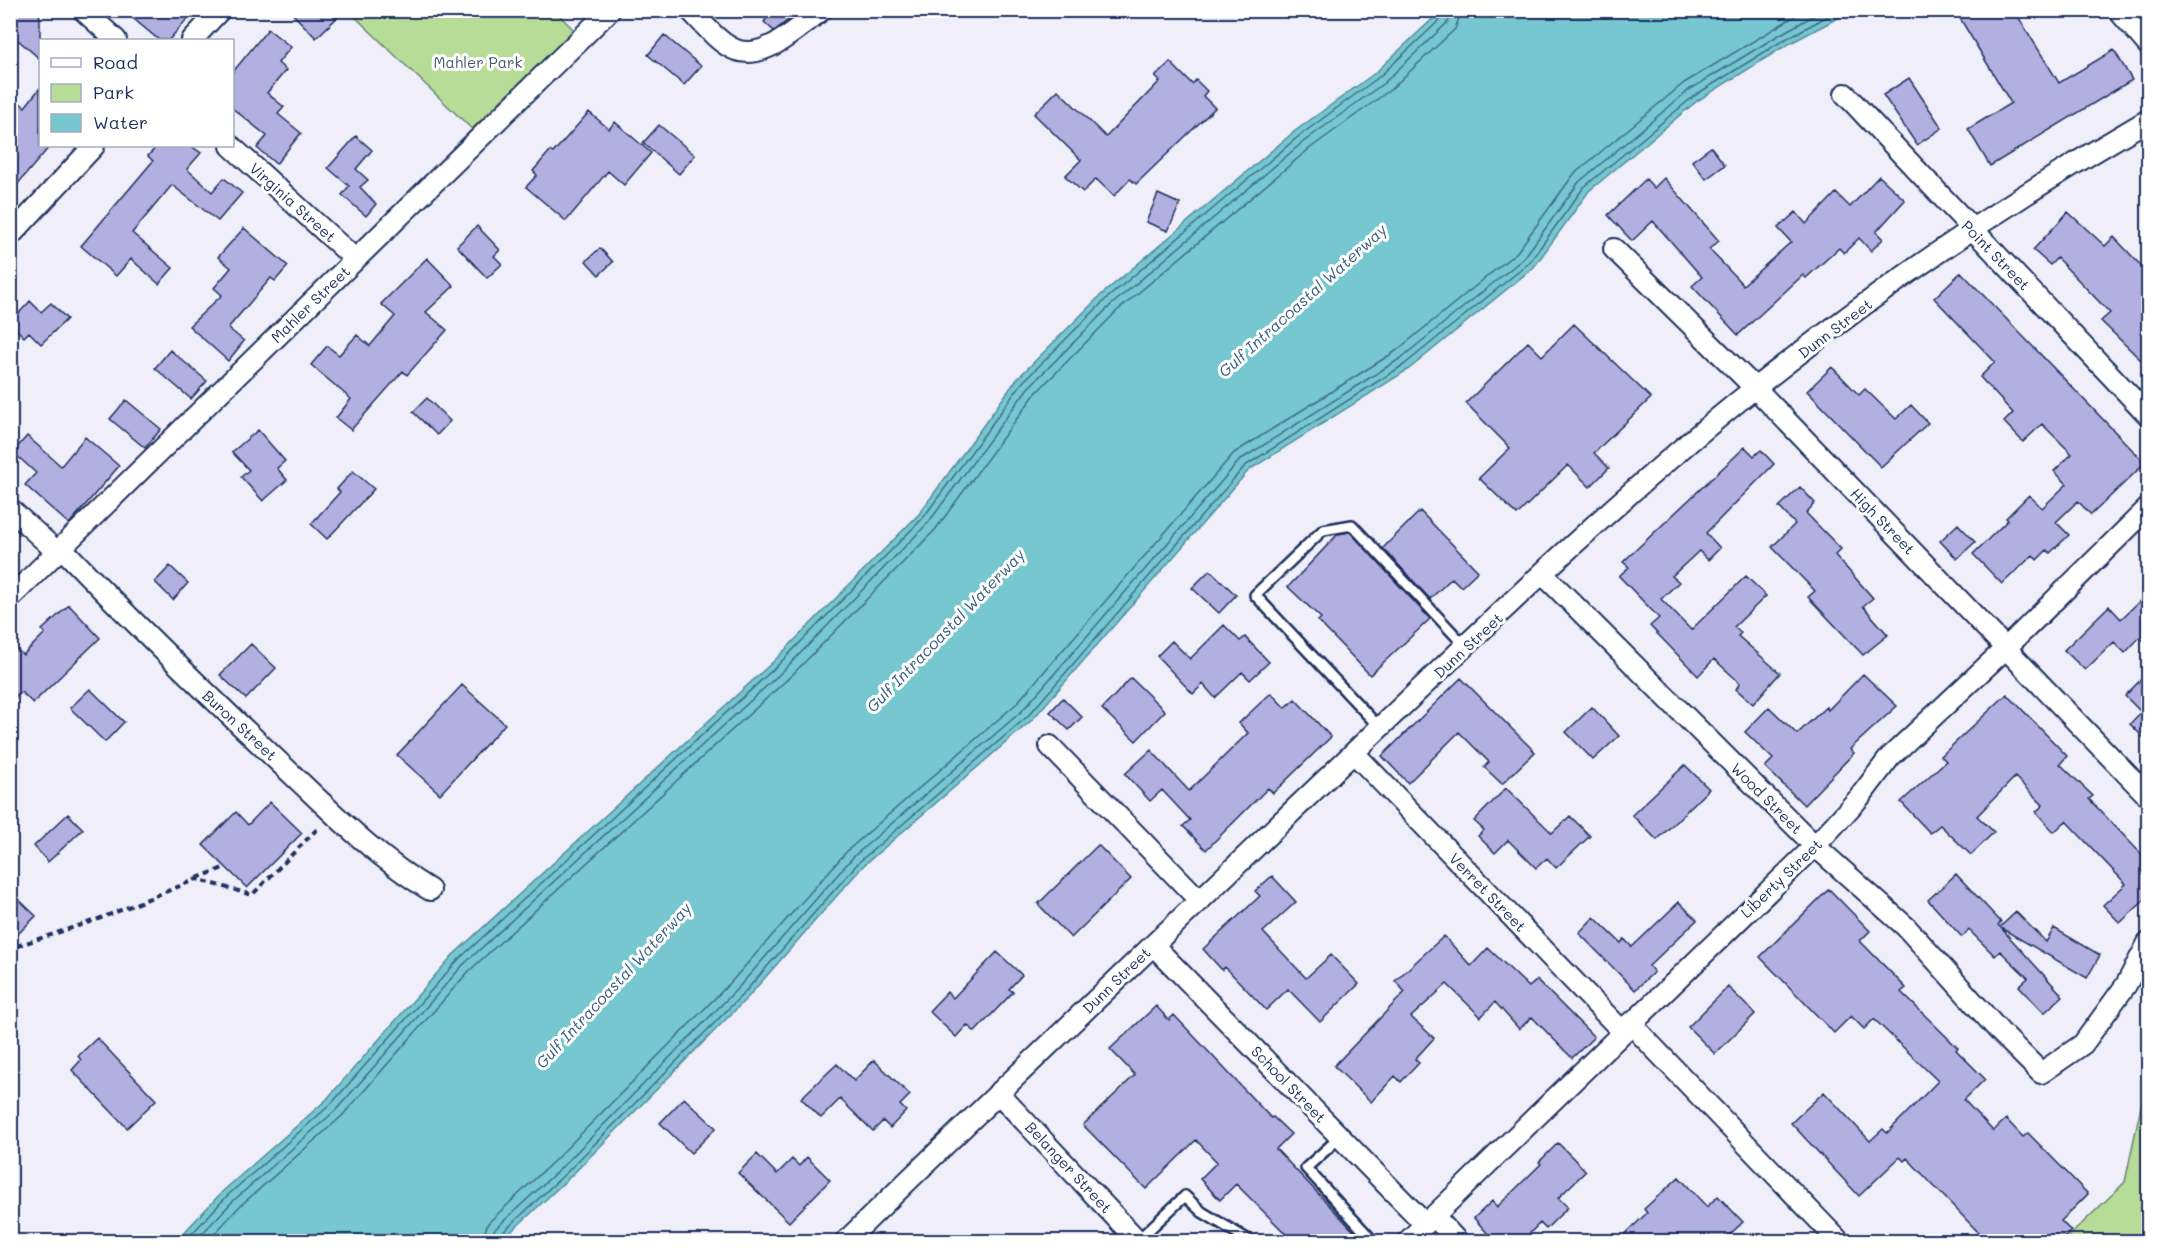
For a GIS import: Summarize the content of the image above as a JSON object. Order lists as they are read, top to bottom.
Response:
{
  "streets": {
    "street": [
      "Virginia Street",
      "Point Street",
      "Mahler Street",
      "Dunn Street",
      "High Street",
      "Buron Street",
      "Wood Street",
      "Liberty Street",
      "Verret Street",
      "School Street",
      "Belanger Street"
    ]
  },
  "crossings": [
    ["Virginia Street", "Mahler Street"],
    ["Point Street", "Dunn Street"],
    ["Mahler Street", "Buron Street"],
    ["Dunn Street", "High Street"],
    ["Dunn Street", "Wood Street"],
    ["Dunn Street", "Verret Street"],
    ["Dunn Street", "School Street"],
    ["Dunn Street", "Belanger Street"],
    ["High Street", "Liberty Street"],
    ["Wood Street", "Liberty Street"],
    ["Liberty Street", "Verret Street"],
    ["Liberty Street", "School Street"]
  ],
  "water": ["Gulf Intracoastal Waterway"],
  "parks": ["Mahler Park"],
  "legend": ["Road", "Park", "Water"]
}
